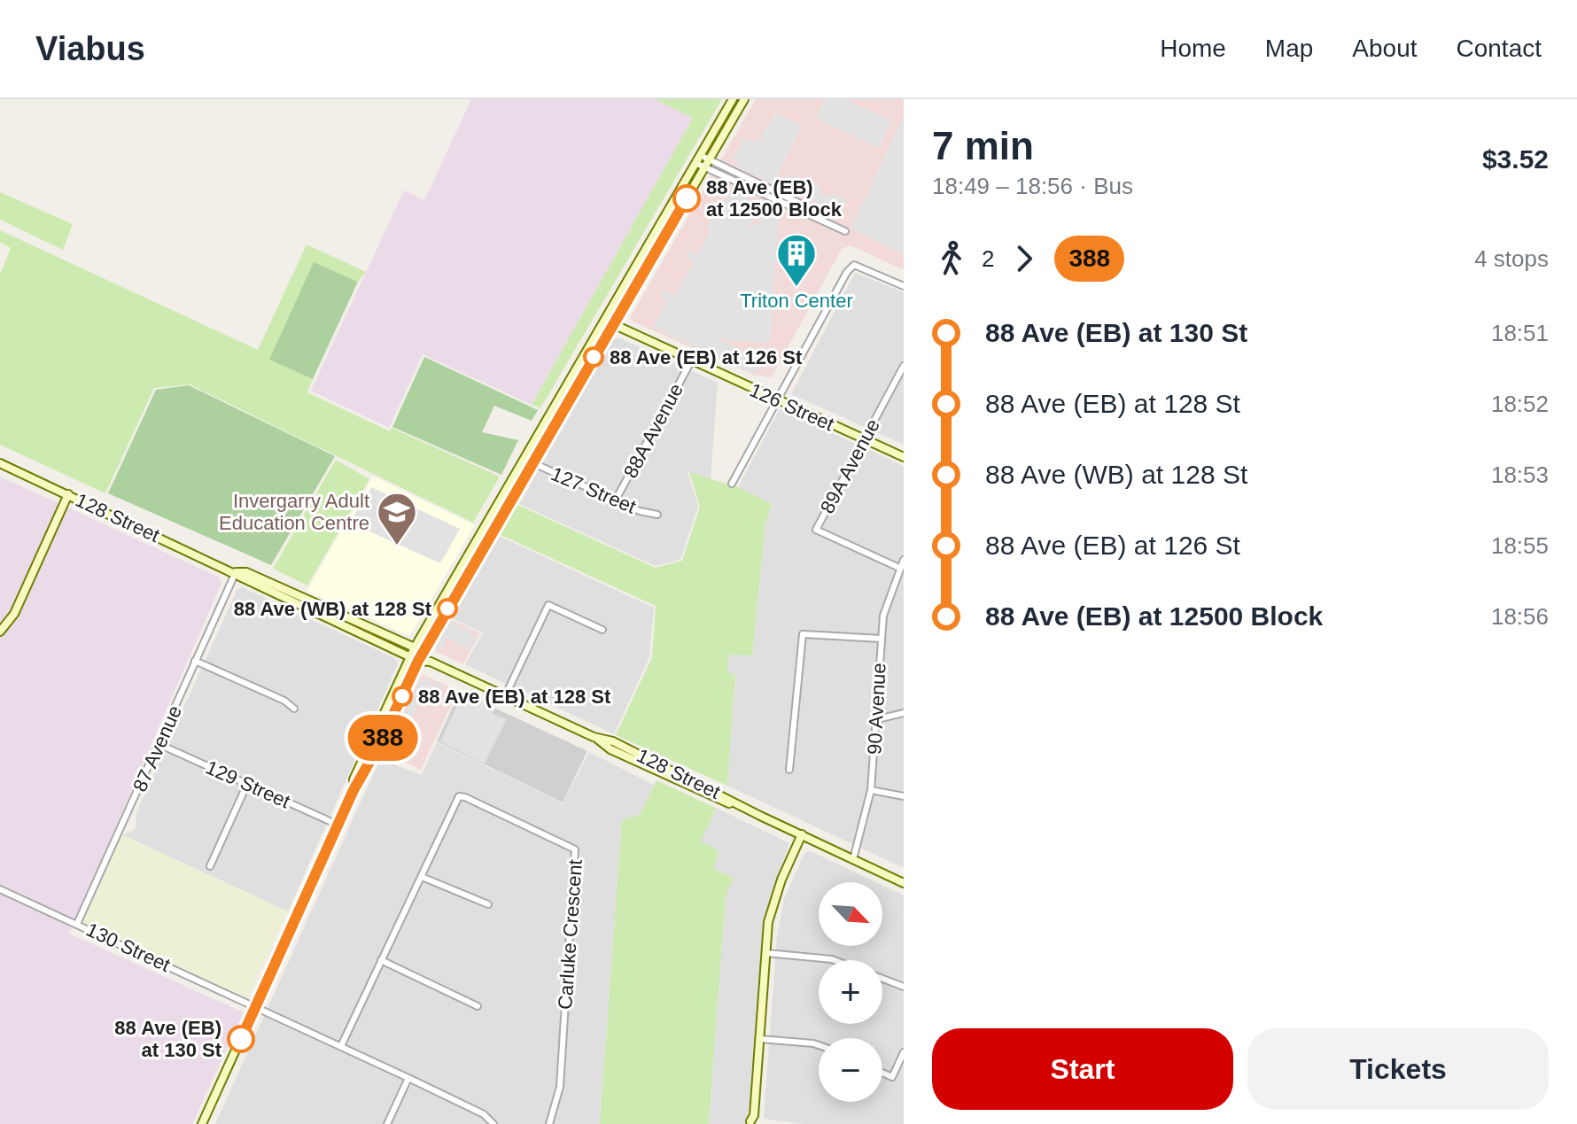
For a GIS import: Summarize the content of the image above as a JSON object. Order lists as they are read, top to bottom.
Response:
{
  "streets": {
    "main road": ["126 Street", "128 Street"],
    "street": [
      "88A Avenue",
      "89A Avenue",
      "127 Street",
      "90 Avenue",
      "87 Avenue",
      "129 Street",
      "Carluke Crescent",
      "130 Street"
    ]
  },
  "crossings": [
    ["126 Street", "88A Avenue"],
    ["126 Street", "89A Avenue"],
    ["88A Avenue", "127 Street"],
    ["89A Avenue", "90 Avenue"],
    ["128 Street", "90 Avenue"],
    ["128 Street", "87 Avenue"],
    ["87 Avenue", "129 Street"],
    ["87 Avenue", "130 Street"],
    ["Carluke Crescent", "130 Street"]
  ],
  "places": {
    "other": [
      "88 Ave (EB) at 12500 Block",
      "88 Ave (EB) at 126 St",
      "88 Ave (WB) at 128 St",
      "88 Ave (EB) at 128 St",
      "88 Ave (EB) at 130 St"
    ],
    "building": ["Triton Center"],
    "school or university": ["Invergarry Adult Education Centre"]
  },
  "lines": ["bus line 388"],
  "north": "bottom right",
  "page": {
    "header": "Viabus",
    "nav": [
      "Home",
      "Map",
      "About",
      "Contact"
    ],
    "on_map": "388",
    "heading": ["7 min", "18:49 – 18:56 · Bus", "$3.52"],
    "legs": ["2", "388", "4 stops"],
    "list": [
      {
        "name": "88 Ave (EB) at 130 St",
        "value": "18:51"
      },
      {
        "name": "88 Ave (EB) at 128 St",
        "value": "18:52"
      },
      {
        "name": "88 Ave (WB) at 128 St",
        "value": "18:53"
      },
      {
        "name": "88 Ave (EB) at 126 St",
        "value": "18:55"
      },
      {
        "name": "88 Ave (EB) at 12500 Block",
        "value": "18:56"
      }
    ],
    "map_buttons": ["+", "−"],
    "buttons": ["Start", "Tickets"]
  }
}
